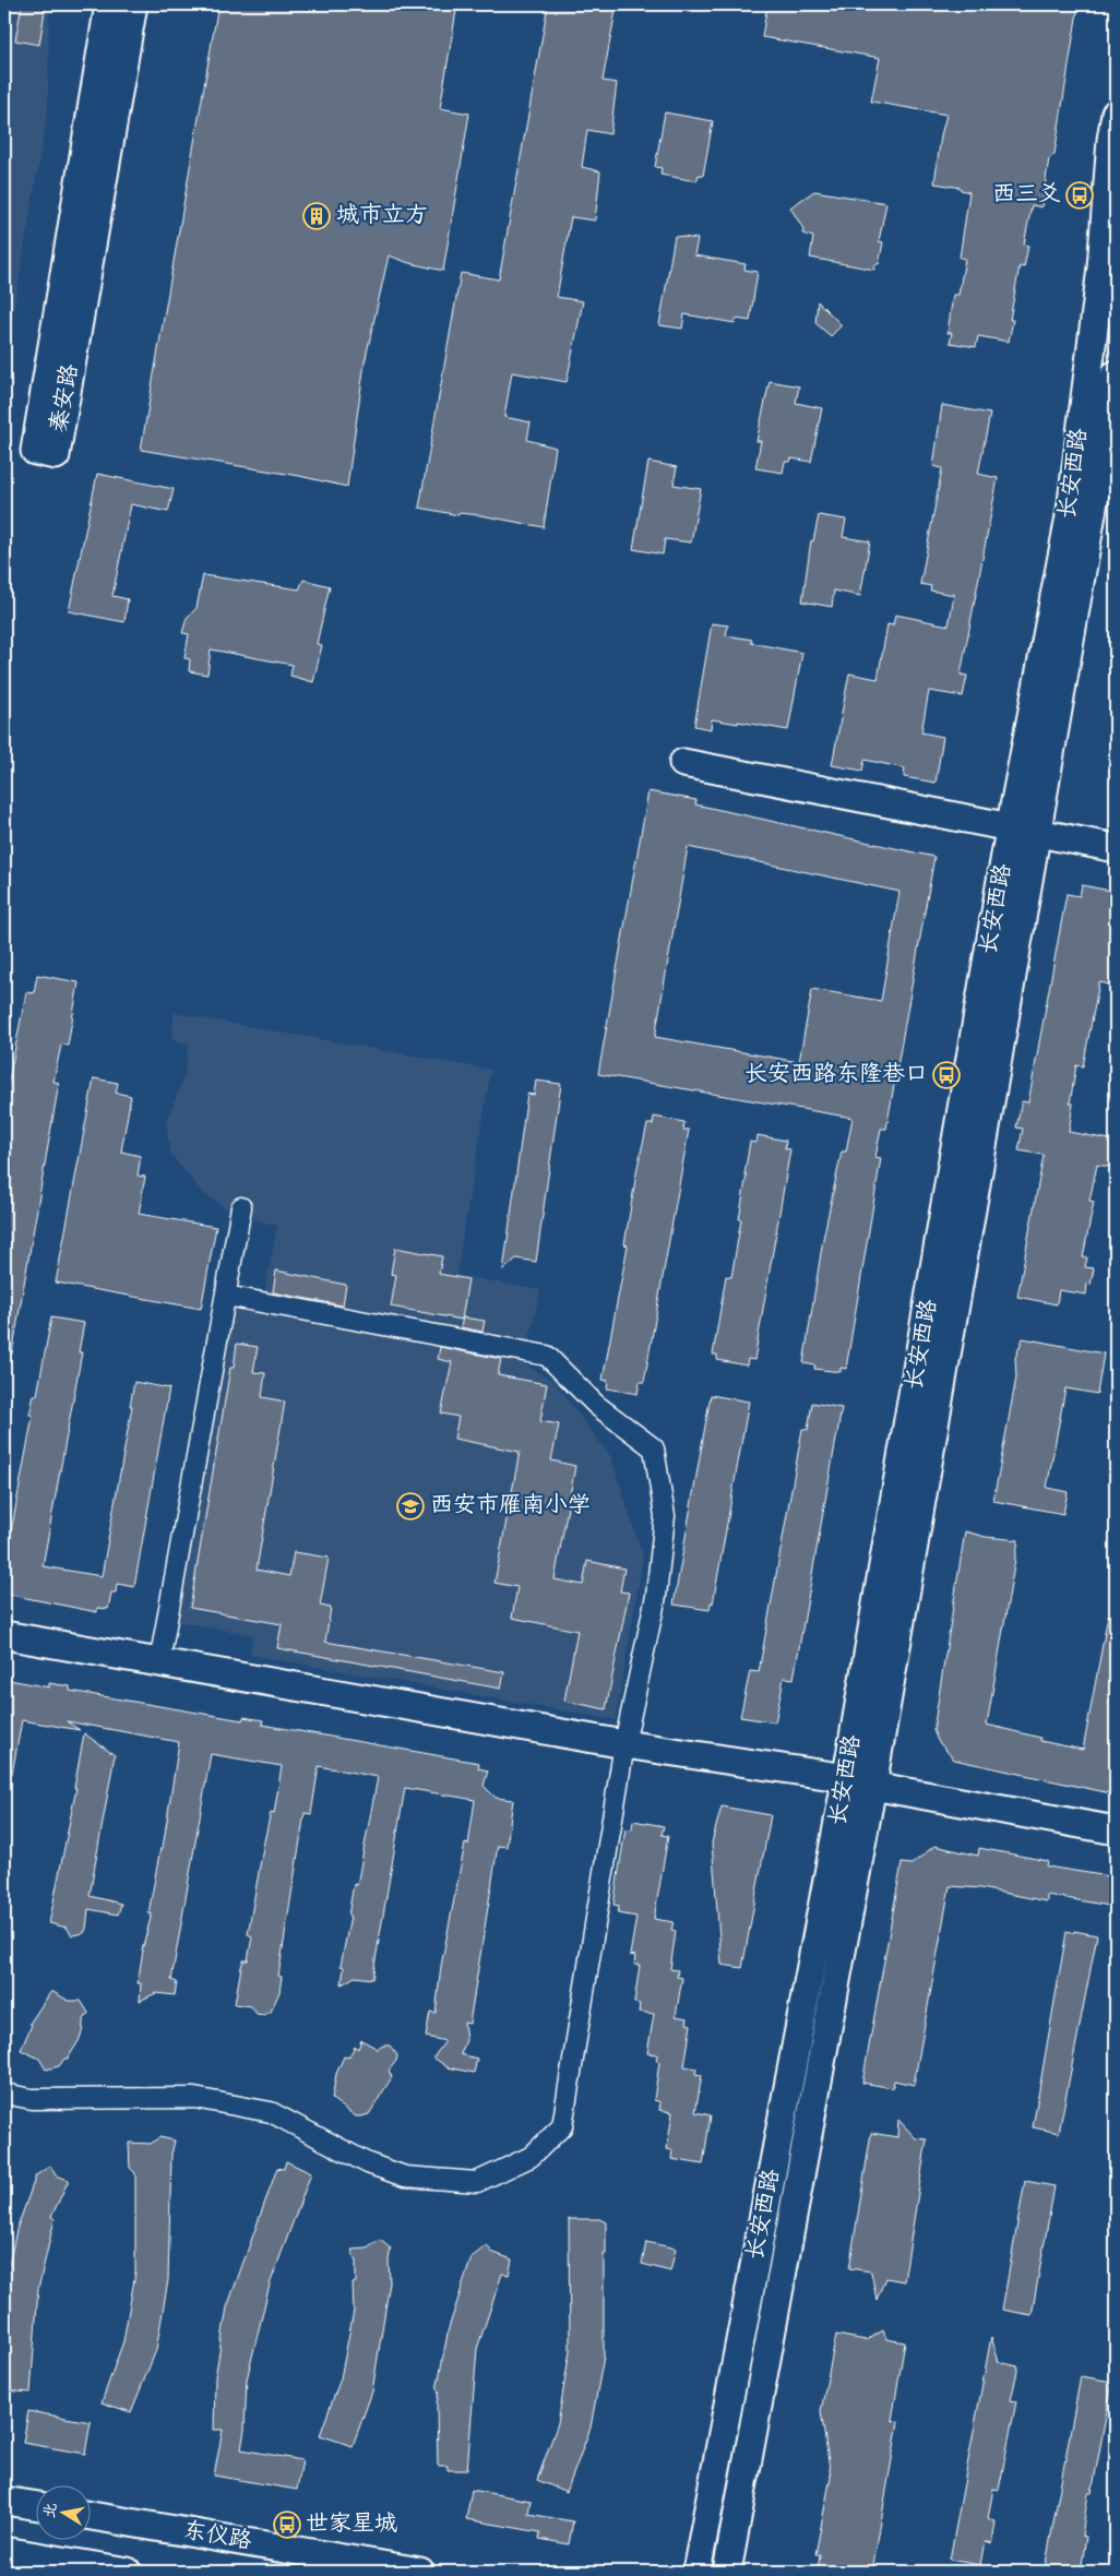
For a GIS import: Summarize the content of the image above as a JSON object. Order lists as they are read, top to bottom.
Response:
{
  "streets": {
    "main road": ["秦安路", "长安西路", "东仪路"]
  },
  "places": {
    "bus stop": ["西三爻", "长安西路东隆巷口", "世家星城"],
    "building": ["城市立方"],
    "school or university": ["西安市雁南小学"]
  },
  "north": "left"
}
